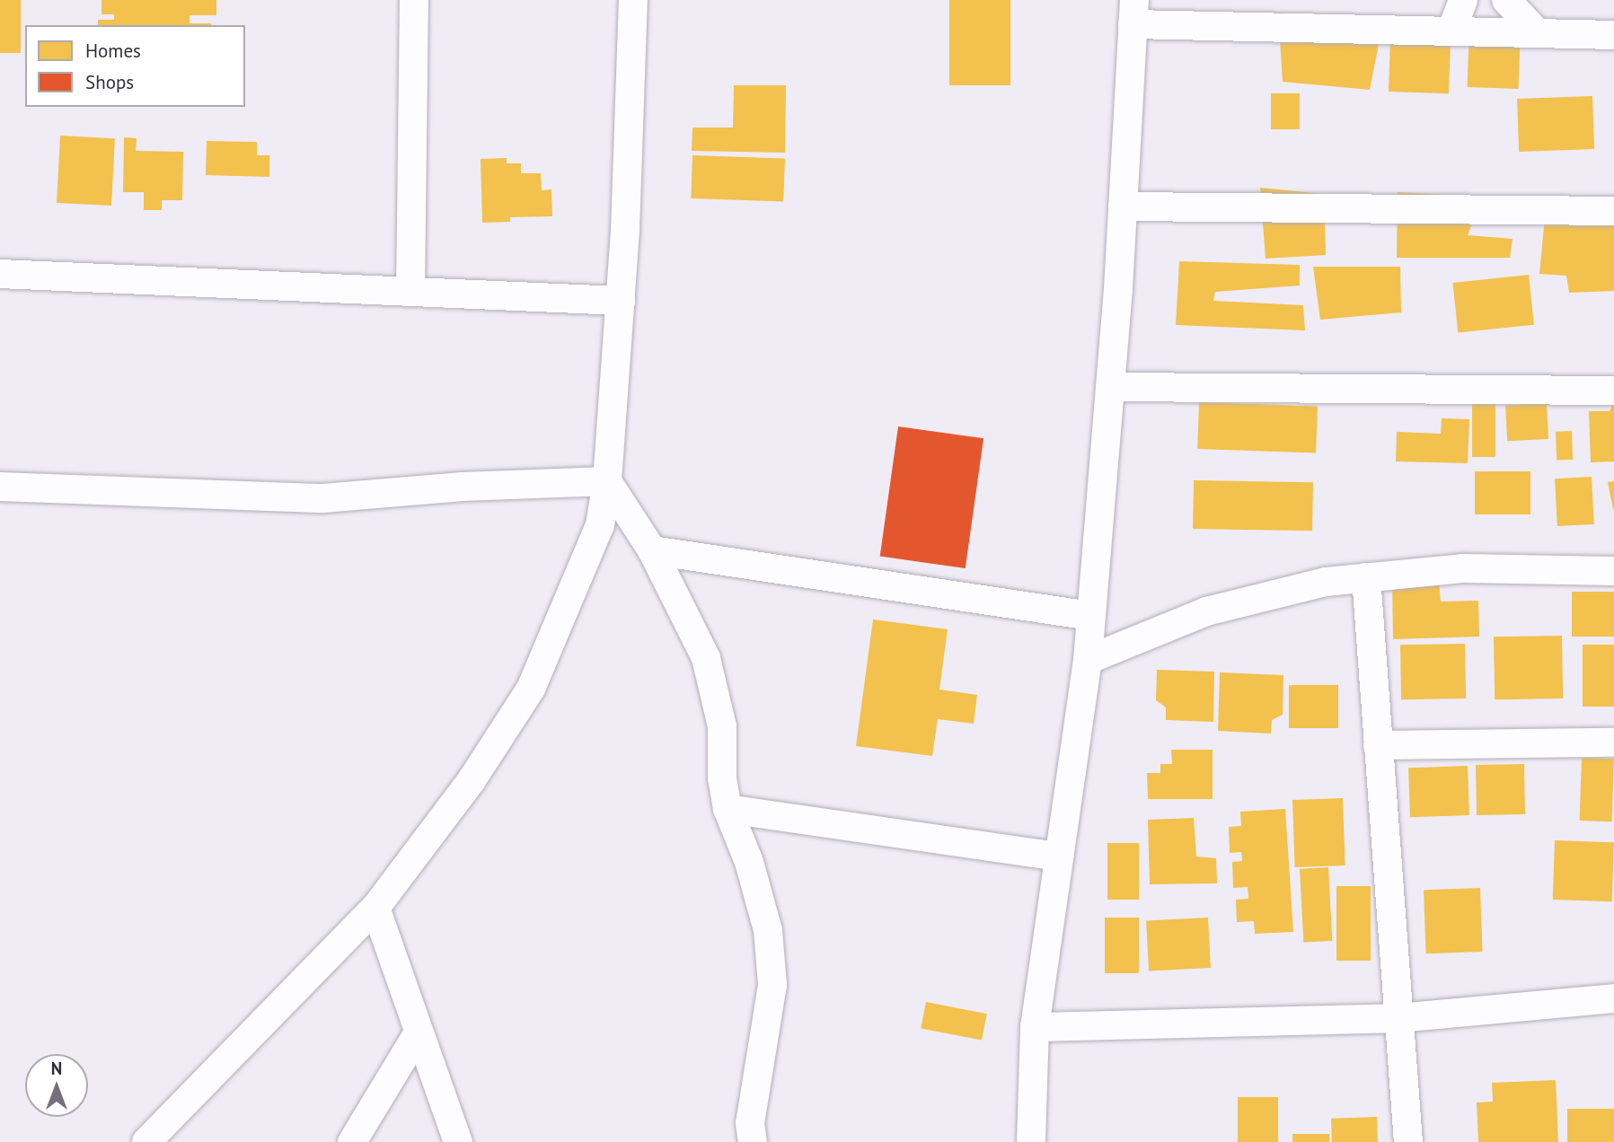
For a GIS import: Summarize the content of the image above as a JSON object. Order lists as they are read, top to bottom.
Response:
{
  "legend": ["Homes", "Shops"],
  "north": "top"
}
